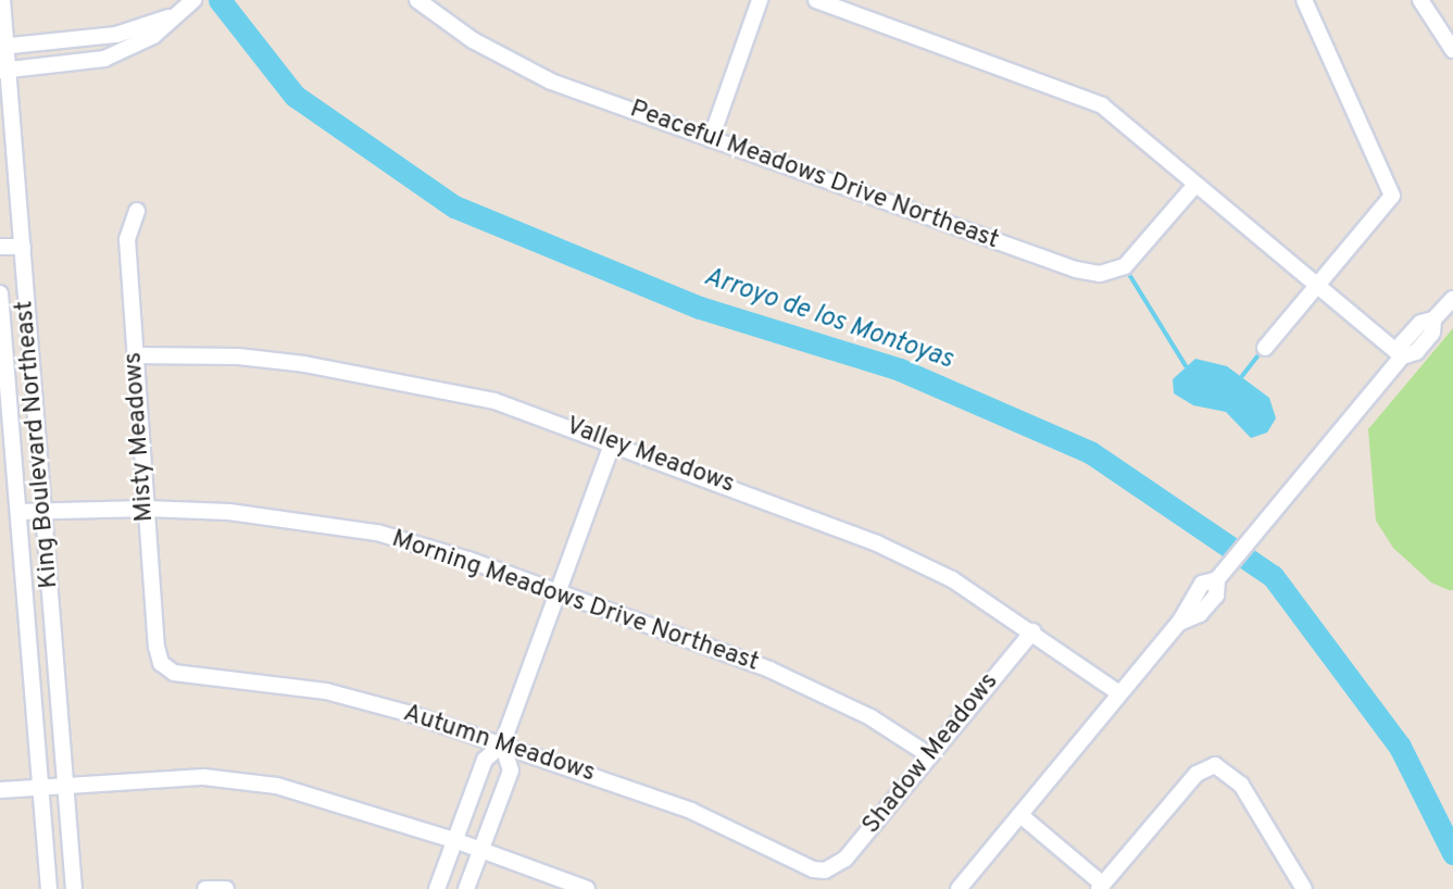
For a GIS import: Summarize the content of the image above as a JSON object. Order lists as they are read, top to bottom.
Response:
{
  "streets": {
    "street": [
      "Peaceful Meadows Drive Northeast",
      "Misty Meadows",
      "King Boulevard Northeast",
      "Valley Meadows",
      "Morning Meadows Drive Northeast",
      "Autumn Meadows",
      "Shadow Meadows"
    ]
  },
  "crossings": [
    ["Misty Meadows", "Valley Meadows"],
    ["Misty Meadows", "Morning Meadows Drive Northeast"],
    ["Misty Meadows", "Autumn Meadows"],
    ["King Boulevard Northeast", "Morning Meadows Drive Northeast"],
    ["Valley Meadows", "Shadow Meadows"],
    ["Morning Meadows Drive Northeast", "Shadow Meadows"],
    ["Autumn Meadows", "Shadow Meadows"]
  ],
  "water": ["Arroyo de los Montoyas"]
}
